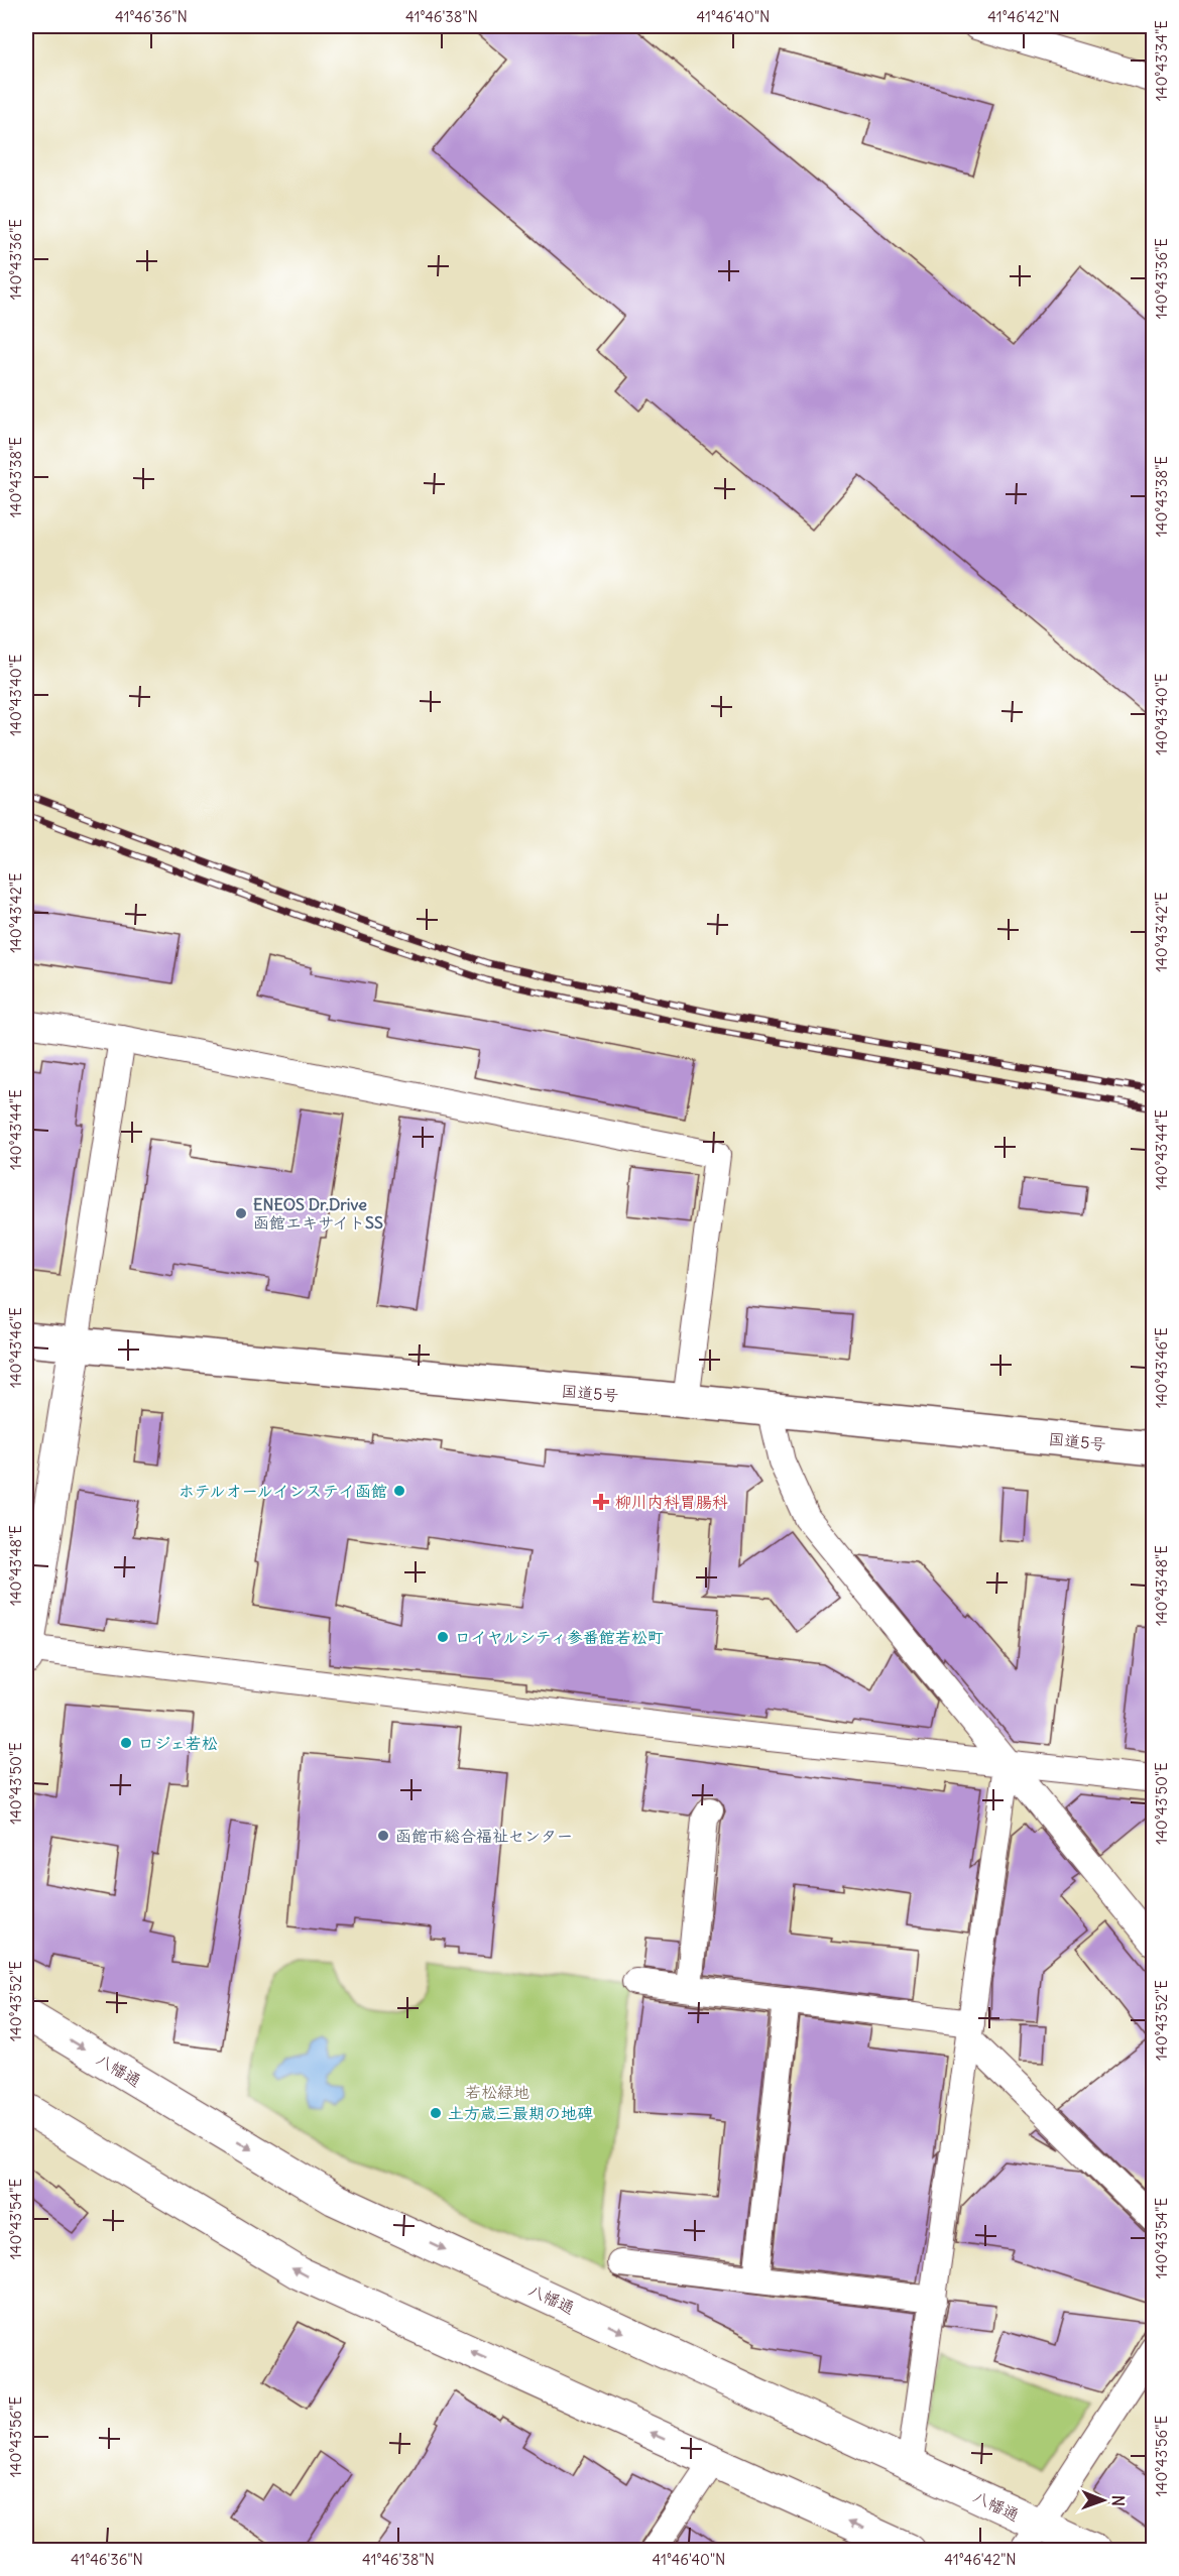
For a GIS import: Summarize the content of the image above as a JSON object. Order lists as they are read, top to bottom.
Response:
{
  "streets": {
    "highway": ["国道5号"],
    "street": ["八幡通"]
  },
  "parks": ["若松緑地"],
  "places": {
    "other": [
      "ENEOS Dr.Drive 函館エキサイトSS",
      "ホテルオールインステイ函館",
      "ロイヤルシティ参番館若松町",
      "ロジェ若松",
      "函館市総合福祉センター",
      "土方歳三最期の地碑"
    ],
    "health": ["柳川内科胃腸科"]
  },
  "north": "right",
  "coordinates": [
    "41°46'36\"N",
    "41°46'38\"N",
    "41°46'40\"N",
    "41°46'42\"N",
    "140°43'34\"E",
    "140°43'36\"E",
    "140°43'38\"E",
    "140°43'40\"E",
    "140°43'42\"E",
    "140°43'44\"E",
    "140°43'46\"E",
    "140°43'48\"E",
    "140°43'50\"E",
    "140°43'52\"E",
    "140°43'54\"E",
    "140°43'56\"E"
  ]
}
